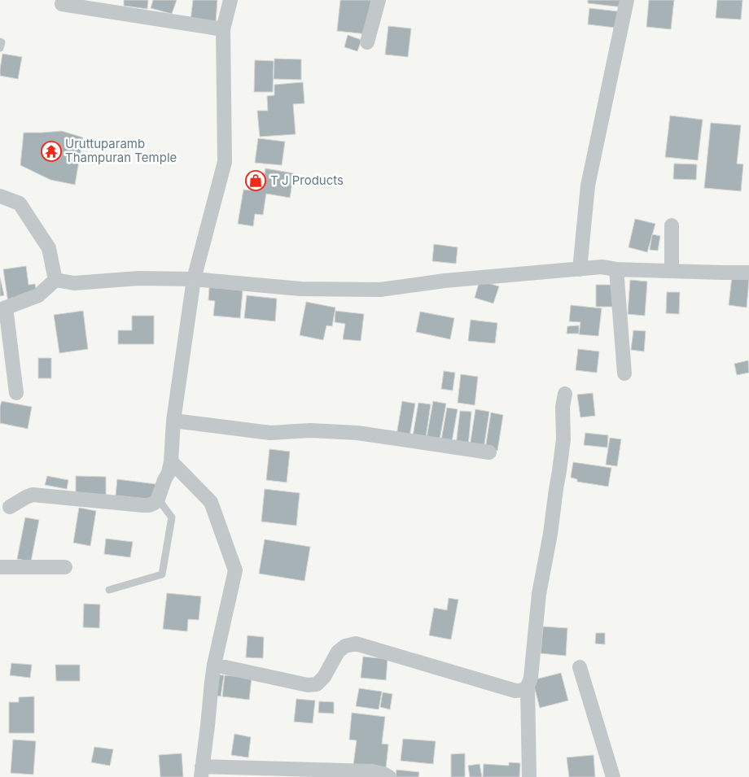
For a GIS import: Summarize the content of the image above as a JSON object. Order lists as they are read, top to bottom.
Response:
{
  "places": {
    "temple": ["Uruttuparamb Thampuran Temple"],
    "shop": ["T J Products"]
  }
}
